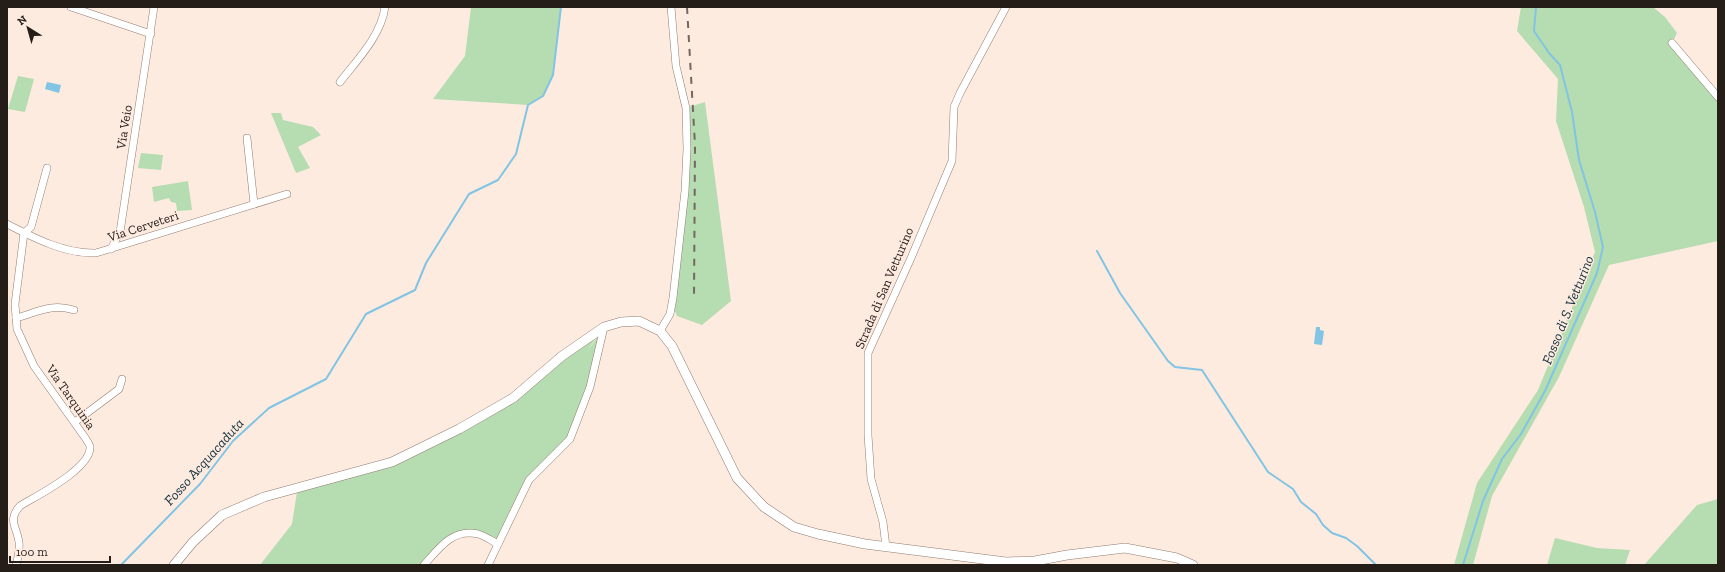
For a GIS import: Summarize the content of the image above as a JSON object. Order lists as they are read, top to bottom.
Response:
{
  "streets": {
    "street": [
      "Via Veio",
      "Via Cerveteri",
      "Strada di San Vetturino",
      "Via Tarquinia"
    ]
  },
  "crossings": [
    ["Via Veio", "Via Cerveteri"],
    ["Via Cerveteri", "Via Tarquinia"]
  ],
  "water": ["Fosso di S. Vetturino", "Fosso Acquacaduta"],
  "scale_bar": "100 m",
  "north": "top left"
}
